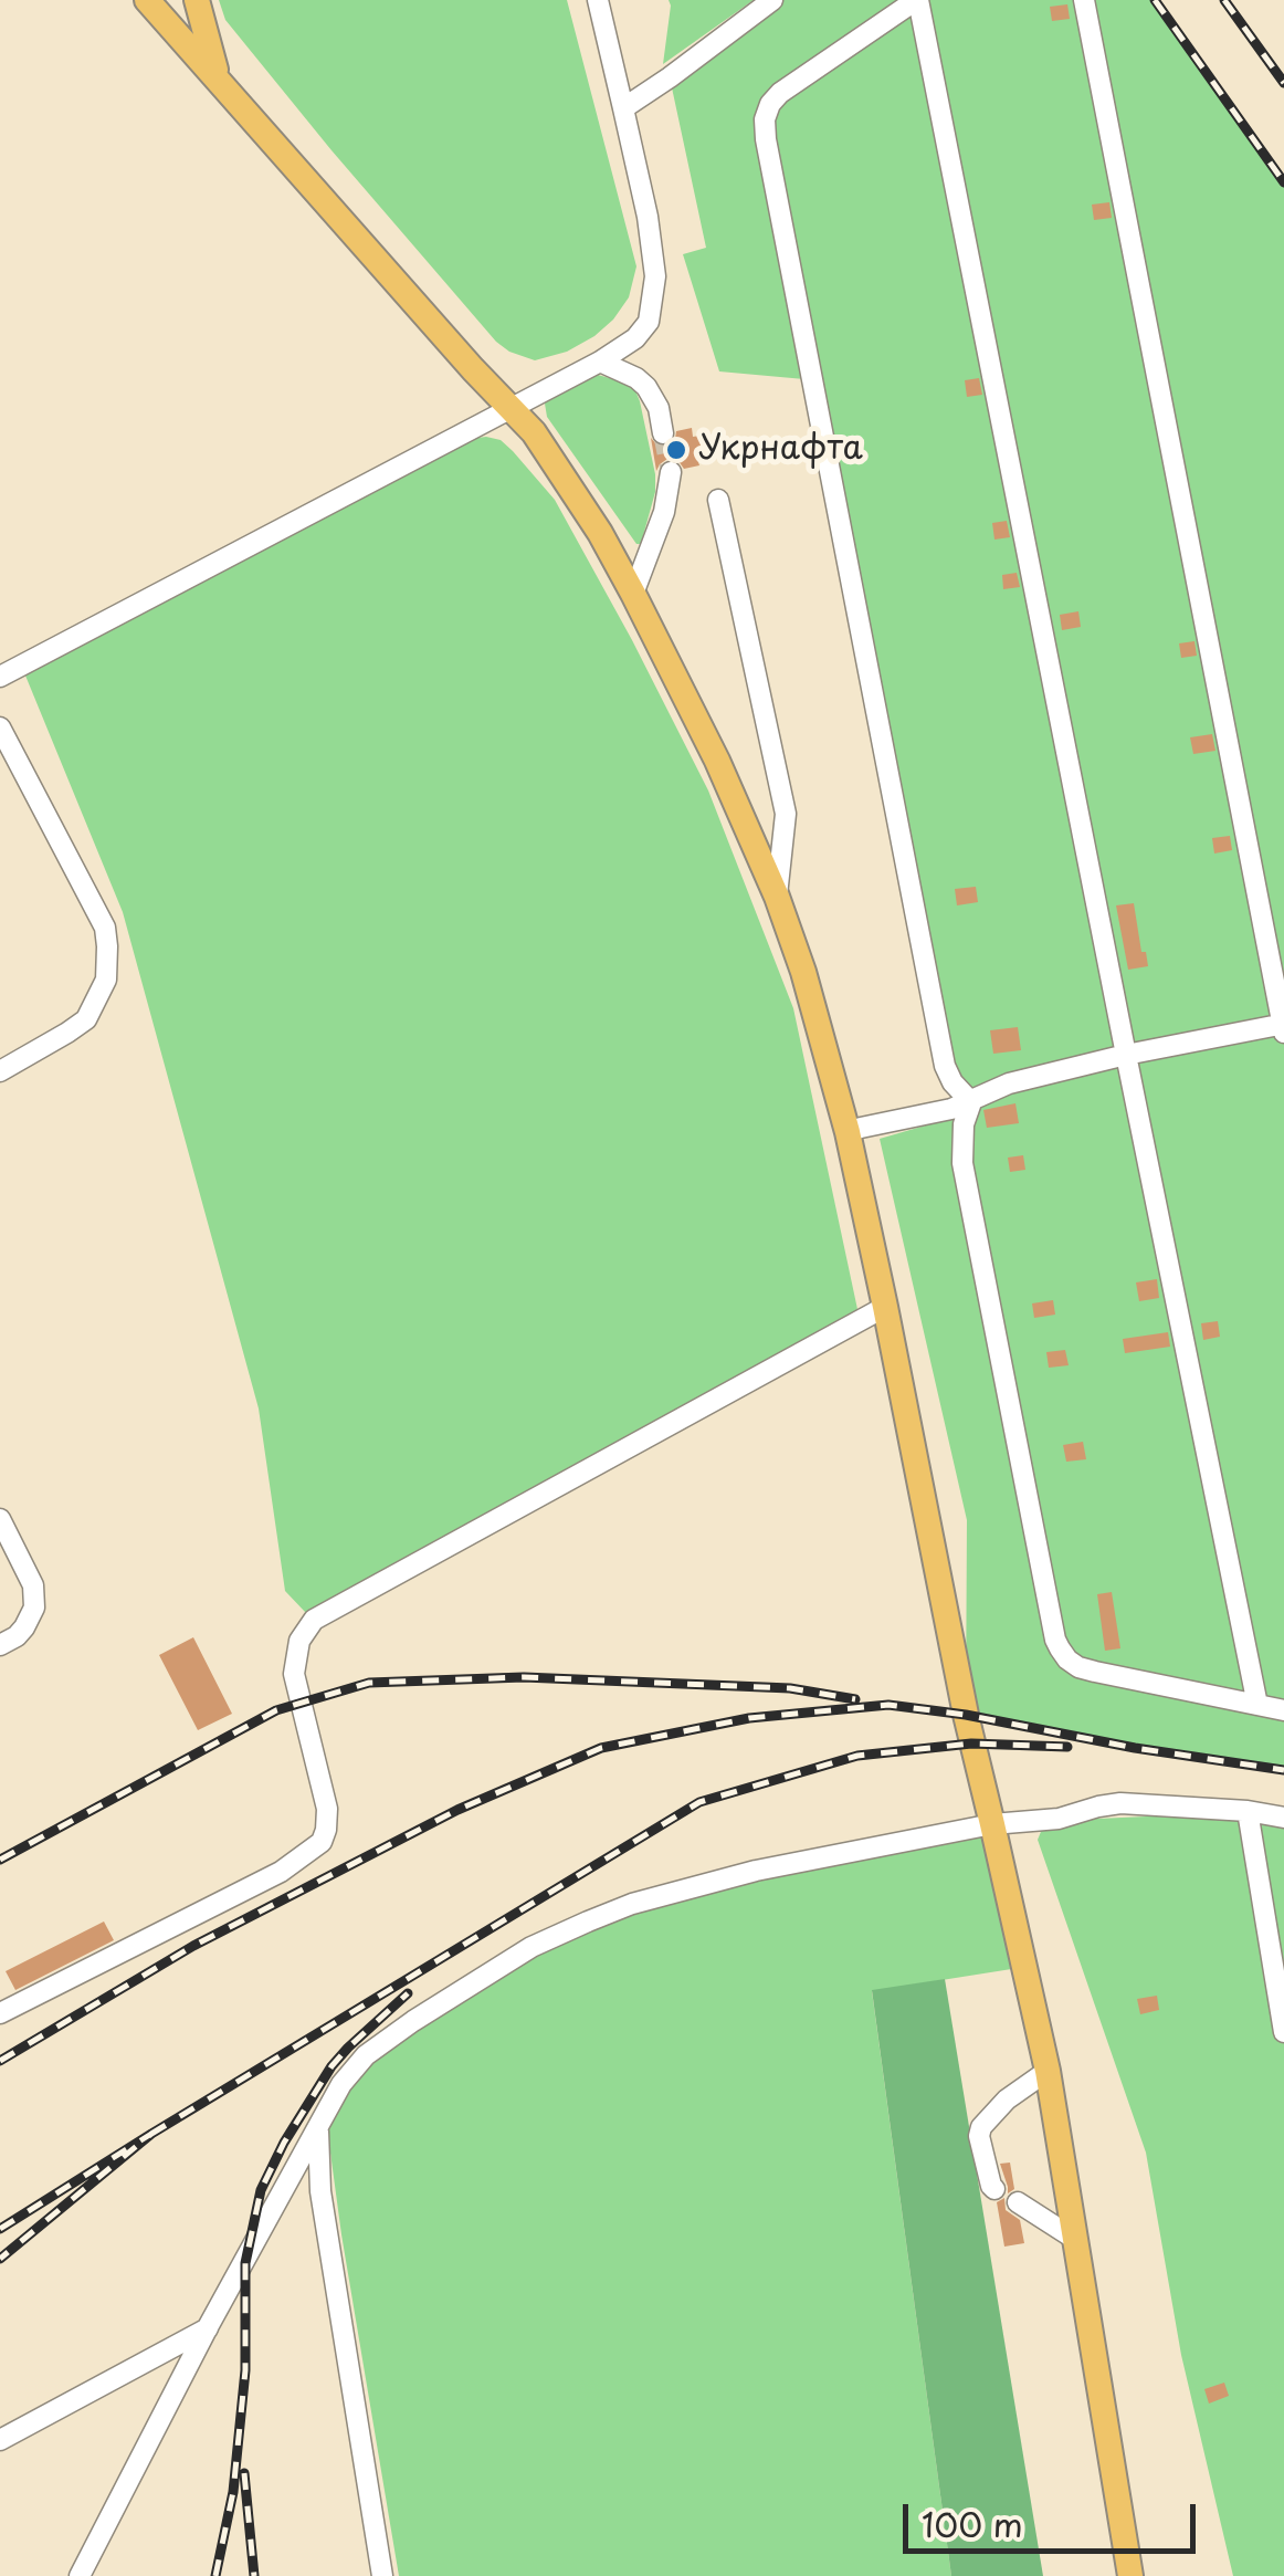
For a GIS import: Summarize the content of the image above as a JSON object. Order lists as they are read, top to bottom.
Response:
{
  "places": ["Укрнафта"],
  "scale_bar": "100 m"
}
